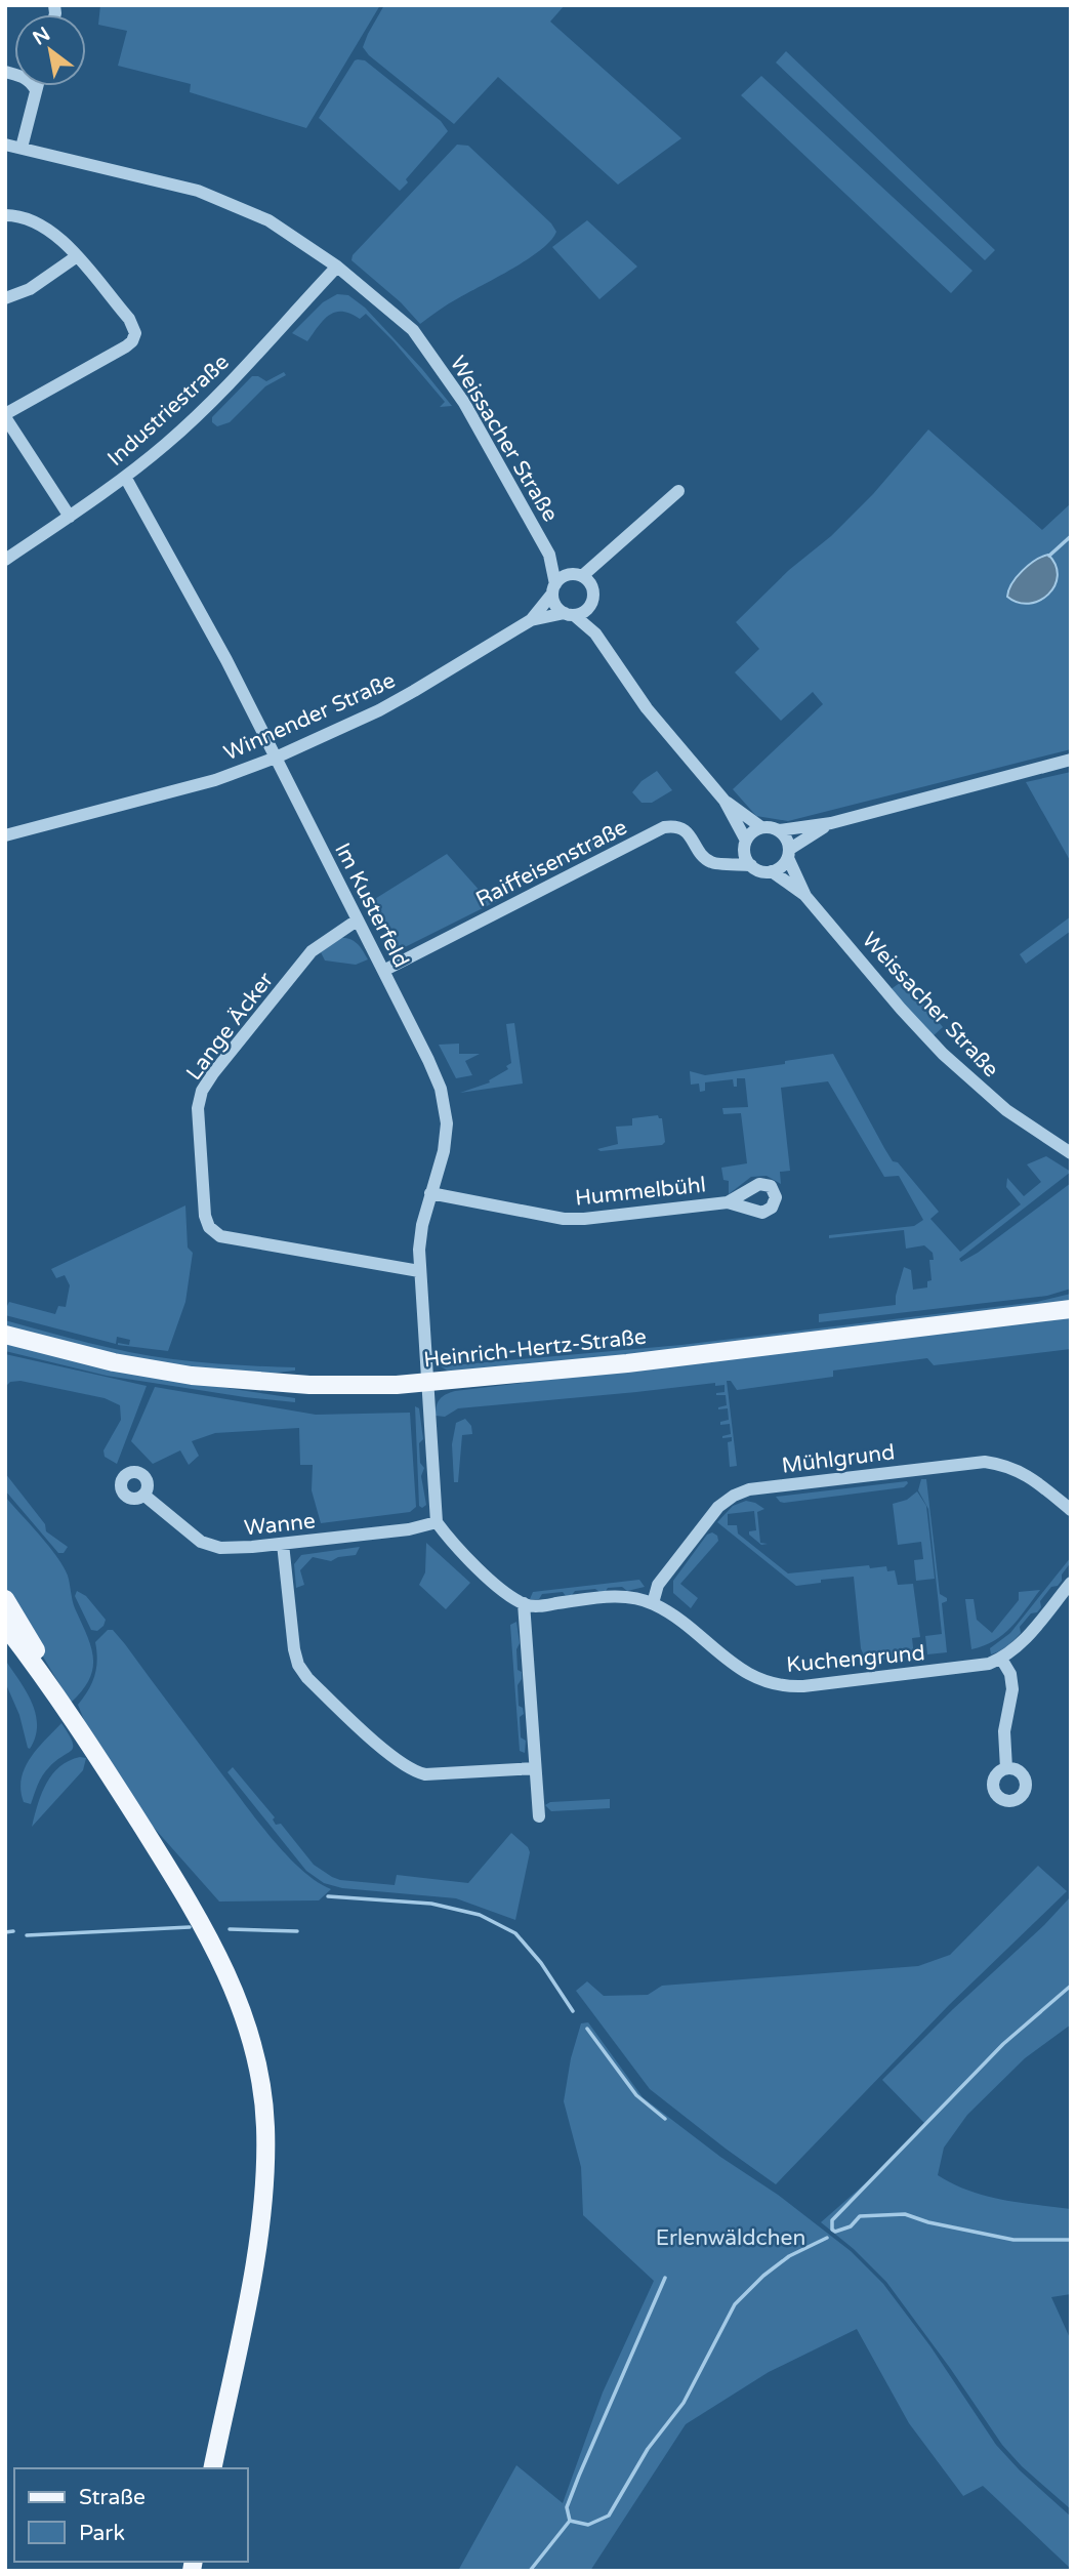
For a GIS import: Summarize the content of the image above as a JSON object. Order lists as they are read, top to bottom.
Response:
{
  "streets": {
    "main road": ["Heinrich-Hertz-Straße"],
    "street": [
      "Industriestraße",
      "Weissacher Straße",
      "Winnender Straße",
      "Raiffeisenstraße",
      "Im Kusterfeld",
      "Lange Äcker",
      "Hummelbühl",
      "Mühlgrund",
      "Wanne",
      "Kuchengrund"
    ]
  },
  "crossings": [
    ["Industriestraße", "Weissacher Straße"],
    ["Industriestraße", "Im Kusterfeld"],
    ["Weissacher Straße", "Winnender Straße"],
    ["Weissacher Straße", "Raiffeisenstraße"],
    ["Winnender Straße", "Im Kusterfeld"],
    ["Raiffeisenstraße", "Im Kusterfeld"],
    ["Im Kusterfeld", "Lange Äcker"],
    ["Im Kusterfeld", "Hummelbühl"],
    ["Im Kusterfeld", "Heinrich-Hertz-Straße"],
    ["Mühlgrund", "Kuchengrund"]
  ],
  "parks": ["Erlenwäldchen"],
  "legend": ["Straße", "Park"],
  "north": "top left"
}
